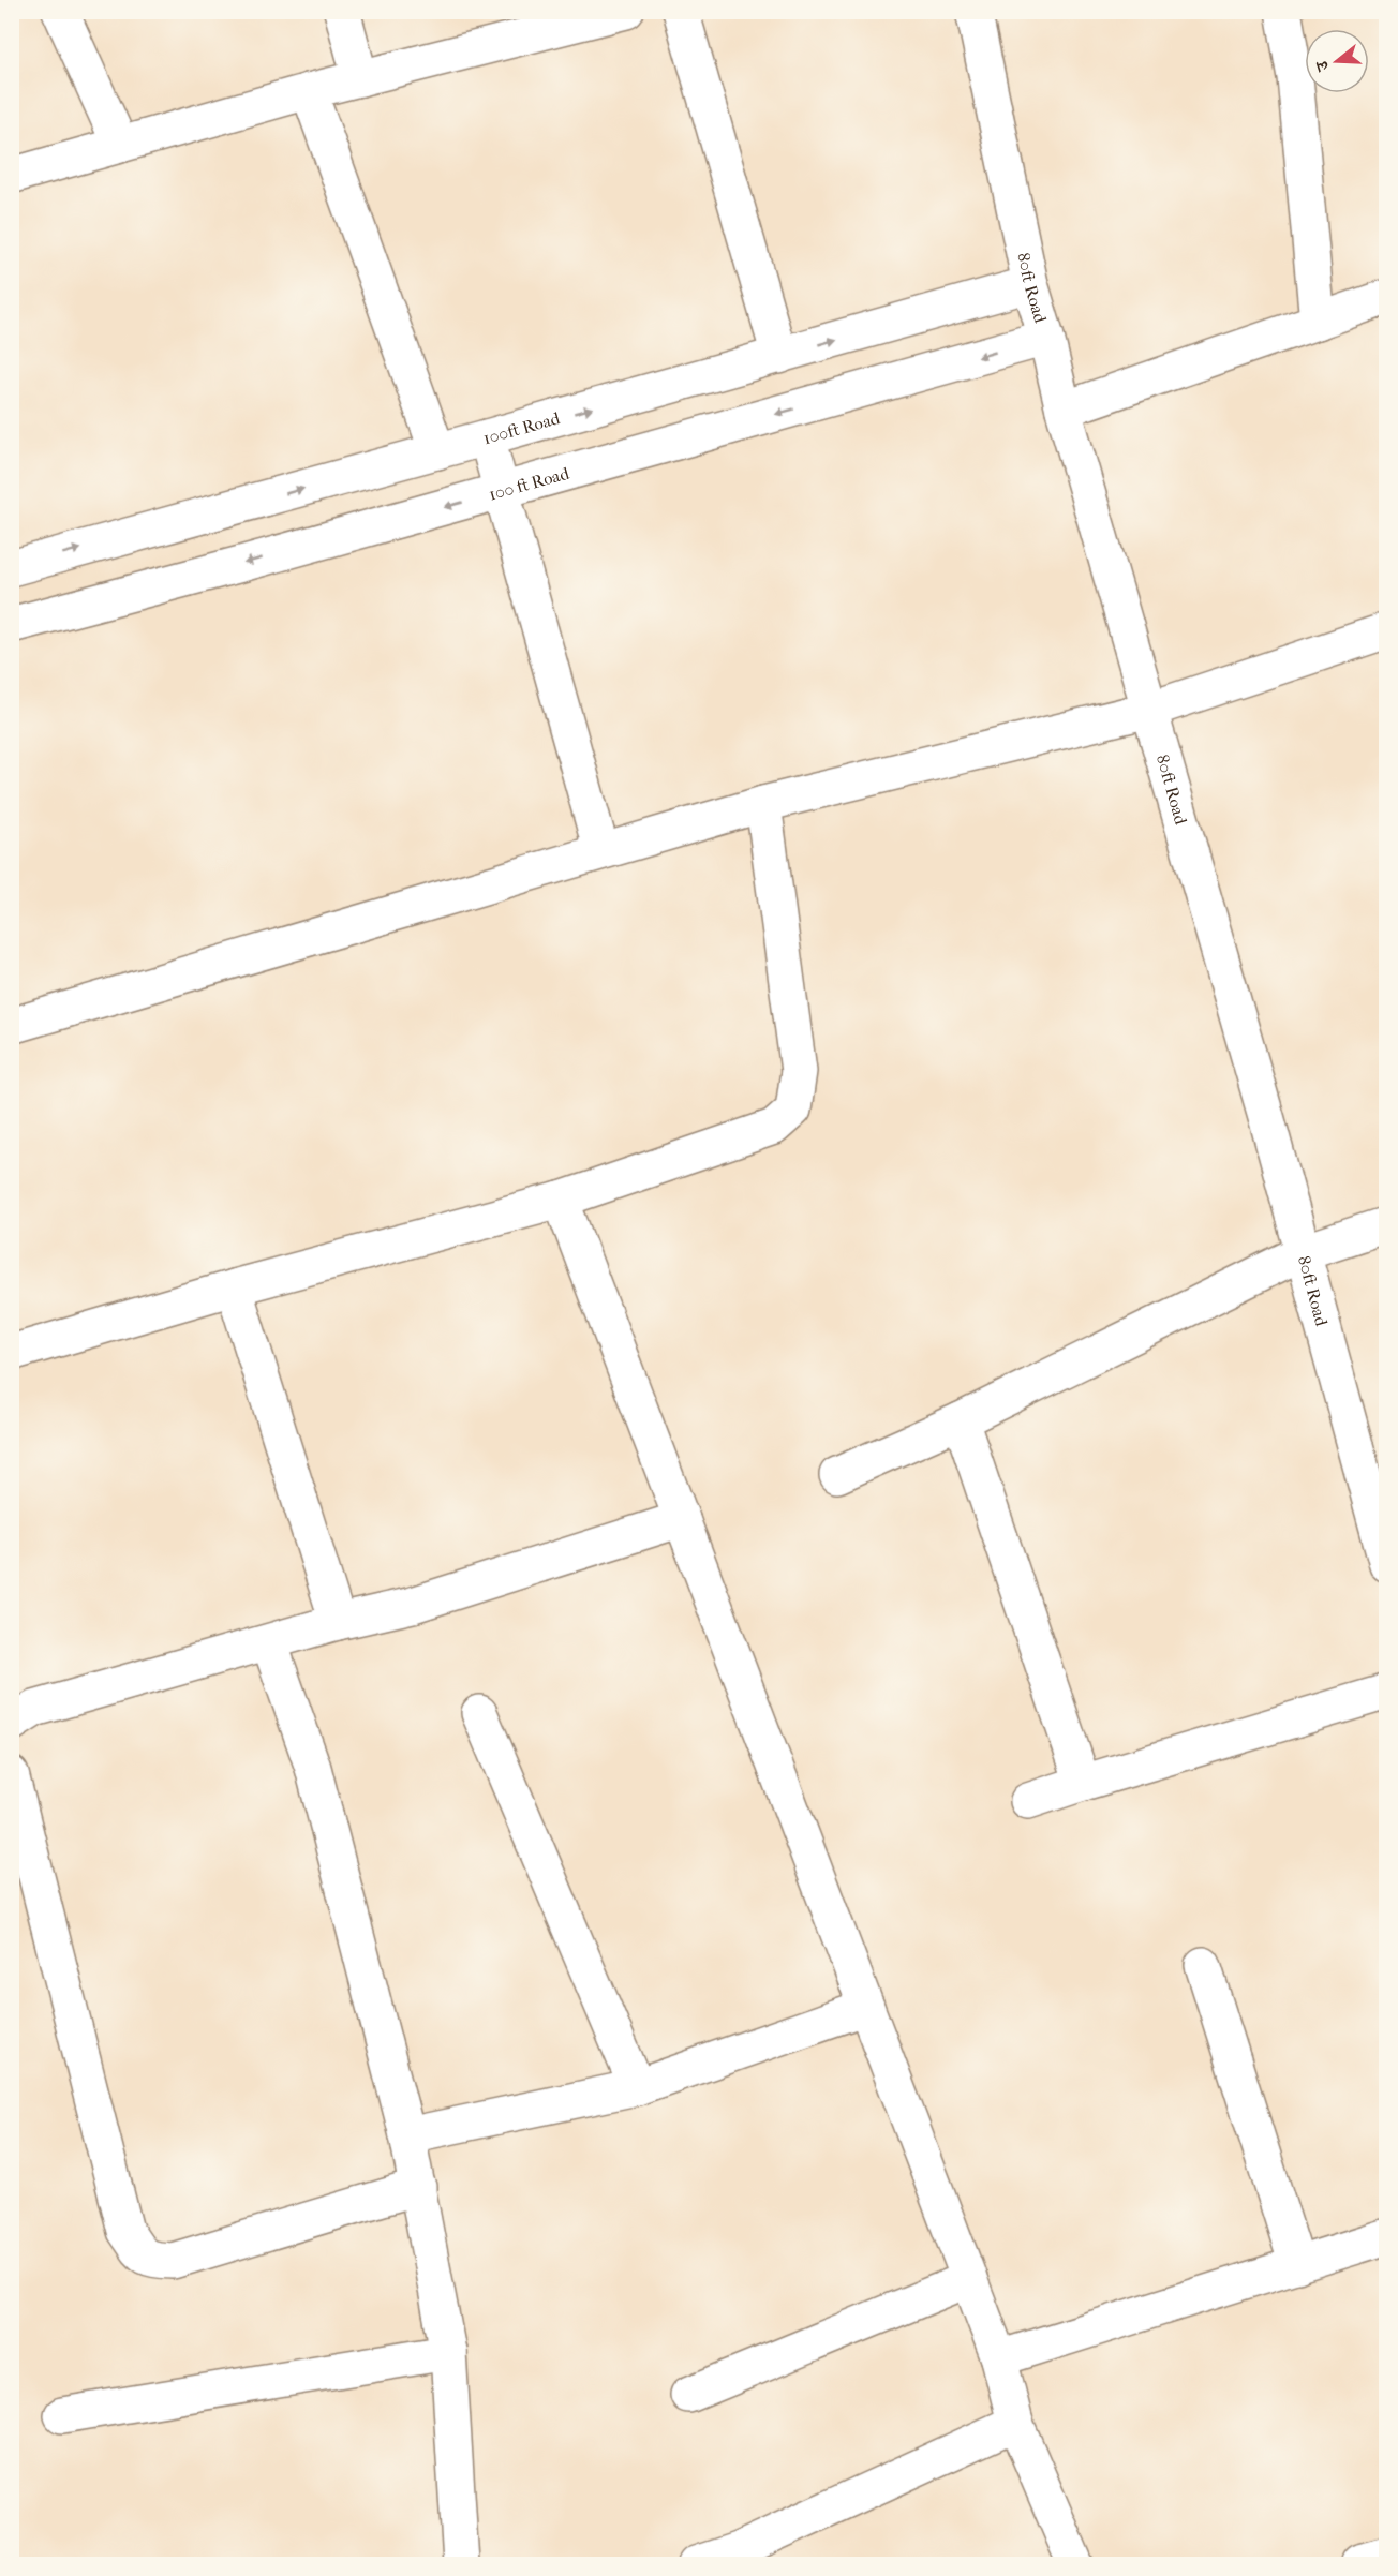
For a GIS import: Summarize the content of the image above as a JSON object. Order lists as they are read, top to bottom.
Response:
{
  "streets": {
    "street": ["80ft Road", "100ft Road", "100 ft Road"]
  },
  "crossings": [
    ["80ft Road", "100ft Road"],
    ["80ft Road", "100 ft Road"]
  ],
  "one_way": ["100ft Road", "100 ft Road"],
  "north": "left"
}
